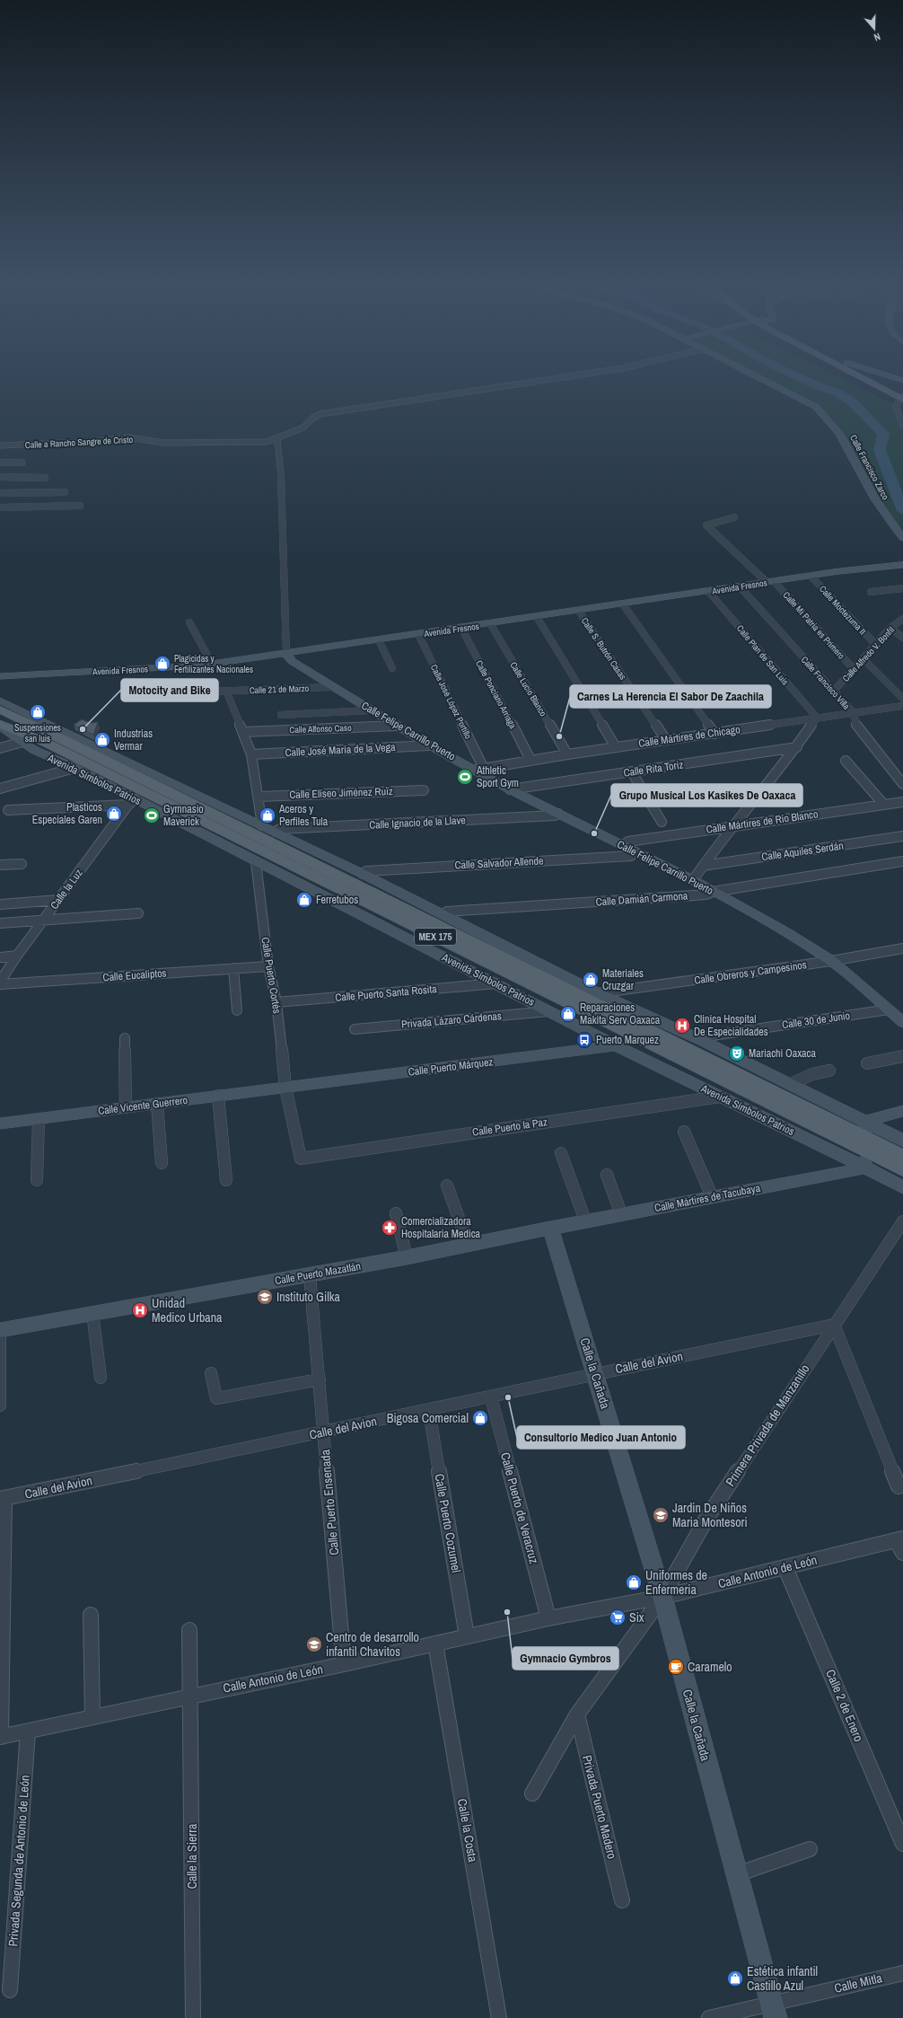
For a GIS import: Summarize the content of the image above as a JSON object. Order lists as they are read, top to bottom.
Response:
{
  "streets": {
    "main road": ["Avenida Símbolos Patrios", "MEX 175"],
    "street": [
      "Calle a Rancho Sangre de Cristo",
      "Calle Francisco Zarco",
      "Avenida Fresnos",
      "Calle Moctezuma II",
      "Calle Mi Patria es Primero",
      "Calle S. Butrón Casas",
      "Calle Alfredo V. Bonfil",
      "Calle Plan de San Luis",
      "Calle Francisco Villa",
      "Calle 21 de Marzo",
      "Calle Lucio Blanco",
      "Calle Ponciano Arriaga",
      "Calle José López Portillo",
      "Calle Alfonso Caso",
      "Calle Felipe Carrillo Puerto",
      "Calle Mártires de Chicago",
      "Calle José María de la Vega",
      "Calle Rita Toriz",
      "Calle Elíseo Jiménez Ruïz",
      "Calle Mártires de Río Blanco",
      "Calle Ignacio de la Llave",
      "Calle Aquiles Serdán",
      "Calle Salvador Allende",
      "Calle la Luz",
      "Calle Damián Carmona",
      "Calle Obreros y Campesinos",
      "Calle Eucaliptos",
      "Calle Puerto Cortés",
      "Calle Puerto Santa Rosita",
      "Privada Lázaro Cárdenas",
      "Calle 30 de Junio",
      "Calle Puerto Márquez",
      "Calle Vicente Guerrero",
      "Calle Puerto la Paz",
      "Calle Mártires de Tacubaya",
      "Calle Puerto Mazatlán",
      "Calle del Avion",
      "Calle la Cañada",
      "Primera Privada de Manzanillo",
      "Calle Puerto Ensenada",
      "Calle Puerto de Veracruz",
      "Calle Puerto Cozumel",
      "Calle Antonio de León",
      "Calle 2 de Enero",
      "Privada Puerto Madero",
      "Calle la Costa",
      "Calle la Sierra",
      "Privada Segunda de Antonio de León",
      "Calle Mitla"
    ]
  },
  "crossings": [
    ["Avenida Fresnos", "Calle Moctezuma II"],
    ["Avenida Fresnos", "Calle Mi Patria es Primero"],
    ["Avenida Fresnos", "Calle S. Butrón Casas"],
    ["Avenida Fresnos", "Calle Plan de San Luis"],
    ["Avenida Fresnos", "Calle Francisco Villa"],
    ["Avenida Fresnos", "Calle Lucio Blanco"],
    ["Avenida Fresnos", "Calle Ponciano Arriaga"],
    ["Avenida Fresnos", "Calle José López Portillo"],
    ["Avenida Fresnos", "Calle Felipe Carrillo Puerto"],
    ["Calle Moctezuma II", "Calle Alfredo V. Bonfil"],
    ["Calle Mi Patria es Primero", "Calle Alfredo V. Bonfil"],
    ["Calle S. Butrón Casas", "Calle Mártires de Chicago"],
    ["Calle Alfredo V. Bonfil", "Calle Francisco Villa"],
    ["Calle Plan de San Luis", "Calle Mártires de Chicago"],
    ["Calle Francisco Villa", "Calle Mártires de Chicago"],
    ["Calle 21 de Marzo", "Calle Felipe Carrillo Puerto"],
    ["Calle Lucio Blanco", "Calle Mártires de Chicago"],
    ["Calle Ponciano Arriaga", "Calle Mártires de Chicago"],
    ["Calle José López Portillo", "Calle Felipe Carrillo Puerto"],
    ["Calle José López Portillo", "Calle Mártires de Chicago"],
    ["Calle Alfonso Caso", "Calle Felipe Carrillo Puerto"],
    ["Calle Felipe Carrillo Puerto", "Calle Mártires de Chicago"],
    ["Calle Felipe Carrillo Puerto", "Calle José María de la Vega"],
    ["Calle Felipe Carrillo Puerto", "Calle Rita Toriz"],
    ["Calle Felipe Carrillo Puerto", "Calle Mártires de Río Blanco"],
    ["Calle Felipe Carrillo Puerto", "Calle Ignacio de la Llave"],
    ["Calle Felipe Carrillo Puerto", "Calle Salvador Allende"],
    ["Calle Felipe Carrillo Puerto", "Calle Damián Carmona"],
    ["Calle Felipe Carrillo Puerto", "Calle Obreros y Campesinos"],
    ["Calle Felipe Carrillo Puerto", "Calle 30 de Junio"],
    ["Avenida Símbolos Patrios", "Calle Ignacio de la Llave"],
    ["Avenida Símbolos Patrios", "Calle Salvador Allende"],
    ["Avenida Símbolos Patrios", "Calle la Luz"],
    ["Avenida Símbolos Patrios", "Calle Damián Carmona"],
    ["Avenida Símbolos Patrios", "Calle Obreros y Campesinos"],
    ["Avenida Símbolos Patrios", "Calle Puerto Cortés"],
    ["Avenida Símbolos Patrios", "Calle Puerto Santa Rosita"],
    ["Avenida Símbolos Patrios", "Privada Lázaro Cárdenas"],
    ["Avenida Símbolos Patrios", "Calle 30 de Junio"],
    ["Avenida Símbolos Patrios", "Calle Puerto Márquez"],
    ["Avenida Símbolos Patrios", "Calle Puerto la Paz"],
    ["Avenida Símbolos Patrios", "Calle Mártires de Tacubaya"],
    ["Calle la Luz", "Calle Eucaliptos"],
    ["Calle Eucaliptos", "Calle Puerto Cortés"],
    ["Calle Puerto Cortés", "Calle Puerto Santa Rosita"],
    ["Calle Puerto Cortés", "Calle Puerto Márquez"],
    ["Calle Puerto Cortés", "Calle Vicente Guerrero"],
    ["Calle Puerto Cortés", "Calle Puerto la Paz"],
    ["Calle Puerto Márquez", "Calle Vicente Guerrero"],
    ["Calle Mártires de Tacubaya", "Calle Puerto Mazatlán"],
    ["Calle Mártires de Tacubaya", "Calle la Cañada"],
    ["Calle Puerto Mazatlán", "Calle la Cañada"],
    ["Calle Puerto Mazatlán", "Calle Puerto Ensenada"],
    ["Calle del Avion", "Calle la Cañada"],
    ["Calle del Avion", "Primera Privada de Manzanillo"],
    ["Calle del Avion", "Calle Puerto Ensenada"],
    ["Calle del Avion", "Calle Puerto de Veracruz"],
    ["Calle del Avion", "Calle Puerto Cozumel"],
    ["Calle la Cañada", "Primera Privada de Manzanillo"],
    ["Calle la Cañada", "Calle Antonio de León"],
    ["Calle la Cañada", "Calle Mitla"],
    ["Primera Privada de Manzanillo", "Calle Antonio de León"],
    ["Primera Privada de Manzanillo", "Privada Puerto Madero"],
    ["Calle Puerto Ensenada", "Calle Antonio de León"],
    ["Calle Puerto de Veracruz", "Calle Antonio de León"],
    ["Calle Puerto Cozumel", "Calle Antonio de León"],
    ["Calle Antonio de León", "Calle 2 de Enero"],
    ["Calle Antonio de León", "Calle la Costa"],
    ["Calle Antonio de León", "Calle la Sierra"],
    ["Calle Antonio de León", "Privada Segunda de Antonio de León"]
  ],
  "places": {
    "shop": [
      "Plagicidas y Fertilizantes Nacionales",
      "Suspensiones san luis",
      "Industrias Vermar",
      "Plasticos Especiales Garen",
      "Aceros y Perfiles Tula",
      "Ferretubos",
      "Materiales Cruzgar",
      "Reparaciones Makita Serv Oaxaca",
      "Bigosa Comercial",
      "Uniformes de Enfermeria",
      "Estética infantil Castillo Azul"
    ],
    "other": [
      "Motocity and Bike",
      "Carnes La Herencia El Sabor De Zaachila",
      "Grupo Musical Los Kasikes De Oaxaca",
      "Consultorio Medico Juan Antonio",
      "Gymnacio Gymbros"
    ],
    "sports": ["Athletic Sport Gym", "Gymnasio Maverick"],
    "hospital": ["Clinica Hospital De Especialidades", "Unidad Medico Urbana"],
    "bus stop": ["Puerto Marquez"],
    "theatre": ["Mariachi Oaxaca"],
    "pharmacy": ["Comercializadora Hospitalaria Medica"],
    "school or university": ["Instituto Gilka", "Jardin De Niños Maria Montesori", "Centro de desarrollo infantil Chavitos"],
    "supermarket": ["Six"],
    "cafe": ["Caramelo"]
  },
  "north": "bottom"
}
